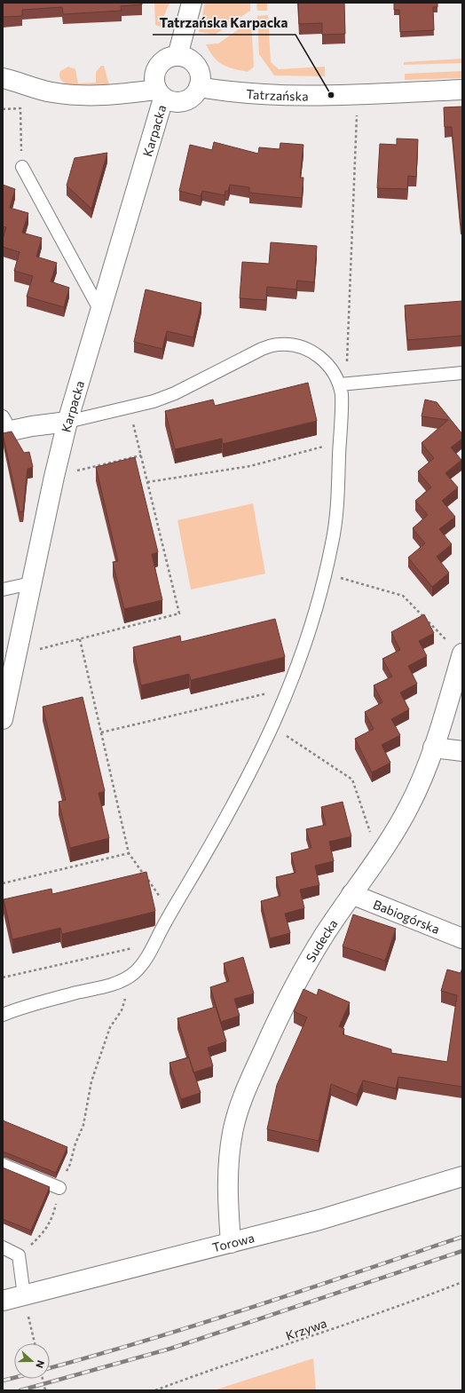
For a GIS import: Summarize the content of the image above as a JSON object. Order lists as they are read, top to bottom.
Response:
{
  "streets": {
    "street": [
      "Tatrzańska",
      "Karpacka",
      "Babiogórska",
      "Sudecka",
      "Torowa"
    ],
    "path": ["Krzywa"]
  },
  "crossings": [
    ["Tatrzańska", "Karpacka"],
    ["Babiogórska", "Sudecka"],
    ["Sudecka", "Torowa"]
  ],
  "places": ["Tatrzańska Karpacka"],
  "north": "right"
}
